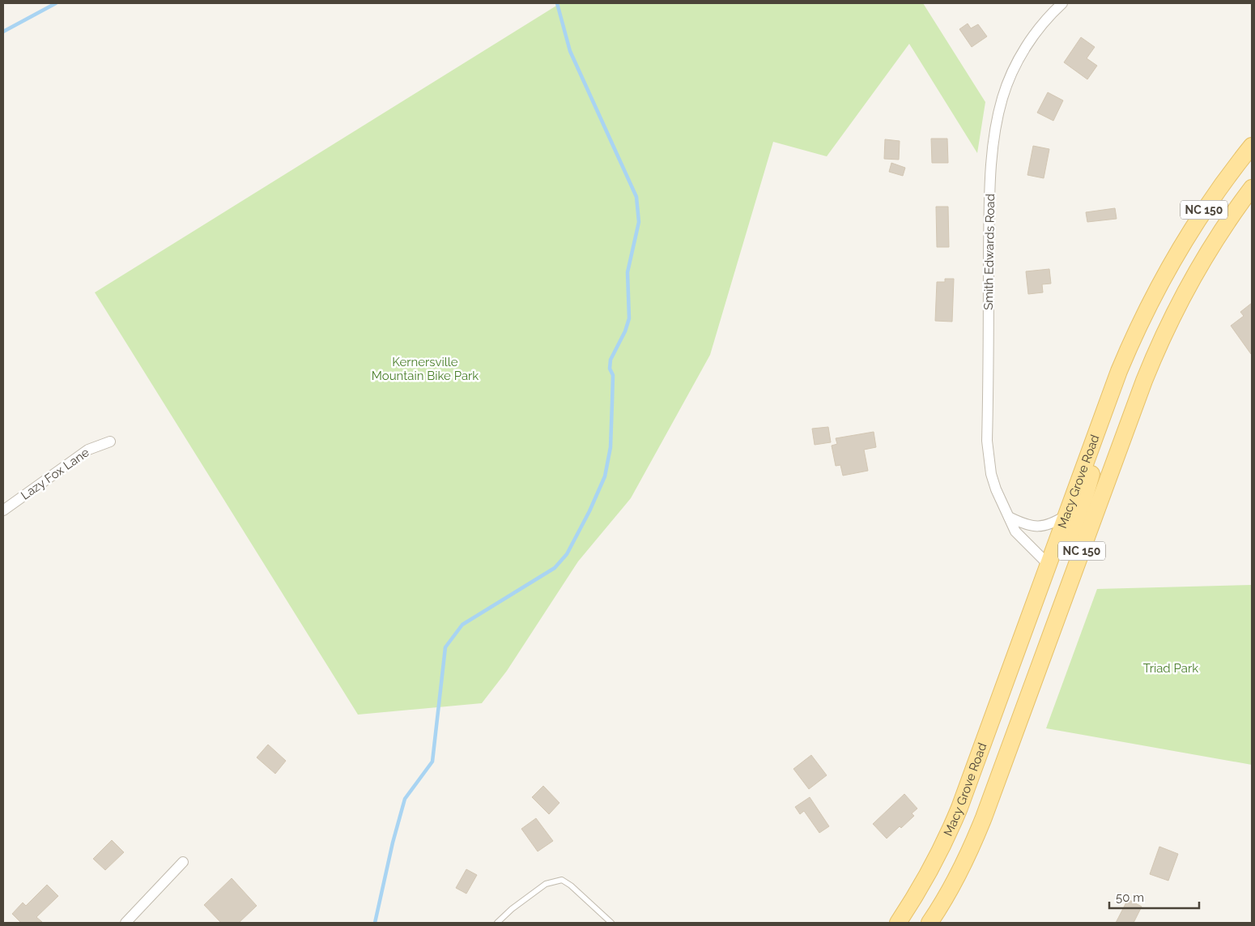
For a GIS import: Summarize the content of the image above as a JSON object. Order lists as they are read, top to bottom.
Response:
{
  "streets": {
    "main road": ["NC 150", "Macy Grove Road"],
    "street": ["Smith Edwards Road", "Lazy Fox Lane"]
  },
  "crossings": [
    ["Smith Edwards Road", "Macy Grove Road"]
  ],
  "parks": ["Kernersville Mountain Bike Park", "Triad Park"],
  "scale_bar": "50 m"
}
